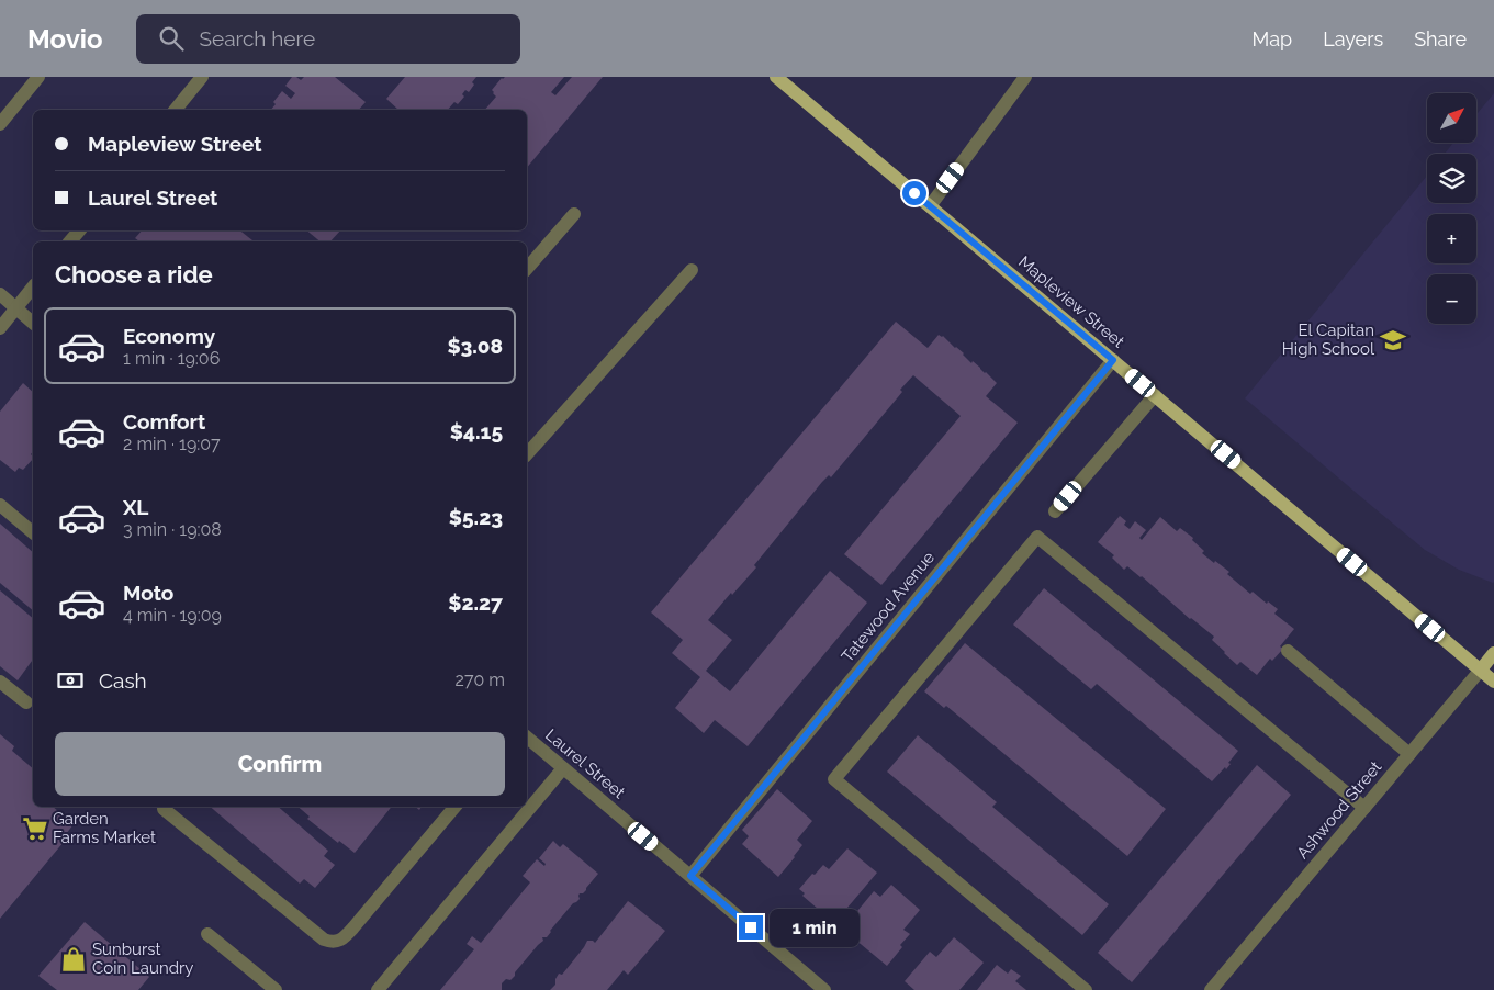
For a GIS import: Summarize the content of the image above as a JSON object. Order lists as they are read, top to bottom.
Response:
{
  "streets": {
    "main road": ["Mapleview Street", "Ashwood Street"],
    "street": ["Tatewood Avenue", "Laurel Street"]
  },
  "crossings": [
    ["Mapleview Street", "Tatewood Avenue"],
    ["Mapleview Street", "Ashwood Street"],
    ["Tatewood Avenue", "Laurel Street"]
  ],
  "places": {
    "school or university": ["El Capitan High School"],
    "supermarket": ["Garden Farms Market"],
    "shop": ["Sunburst Coin Laundry"]
  },
  "north": "top right",
  "page": {
    "header": "Movio",
    "search": "Search here",
    "nav": ["Map", "Layers", "Share"],
    "map_buttons": ["+", "−"],
    "banner": ["Mapleview Street", "Laurel Street"],
    "heading": "Choose a ride",
    "list": [
      {
        "name": "Economy",
        "note": "1 min · 19:06",
        "value": "$3.08"
      },
      {
        "name": "Comfort",
        "note": "2 min · 19:07",
        "value": "$4.15"
      },
      {
        "name": "XL",
        "note": "3 min · 19:08",
        "value": "$5.23"
      },
      {
        "name": "Moto",
        "note": "4 min · 19:09",
        "value": "$2.27"
      }
    ],
    "pay": ["Cash", "270 m"],
    "buttons": "Confirm",
    "bubble": "1 min"
  }
}
